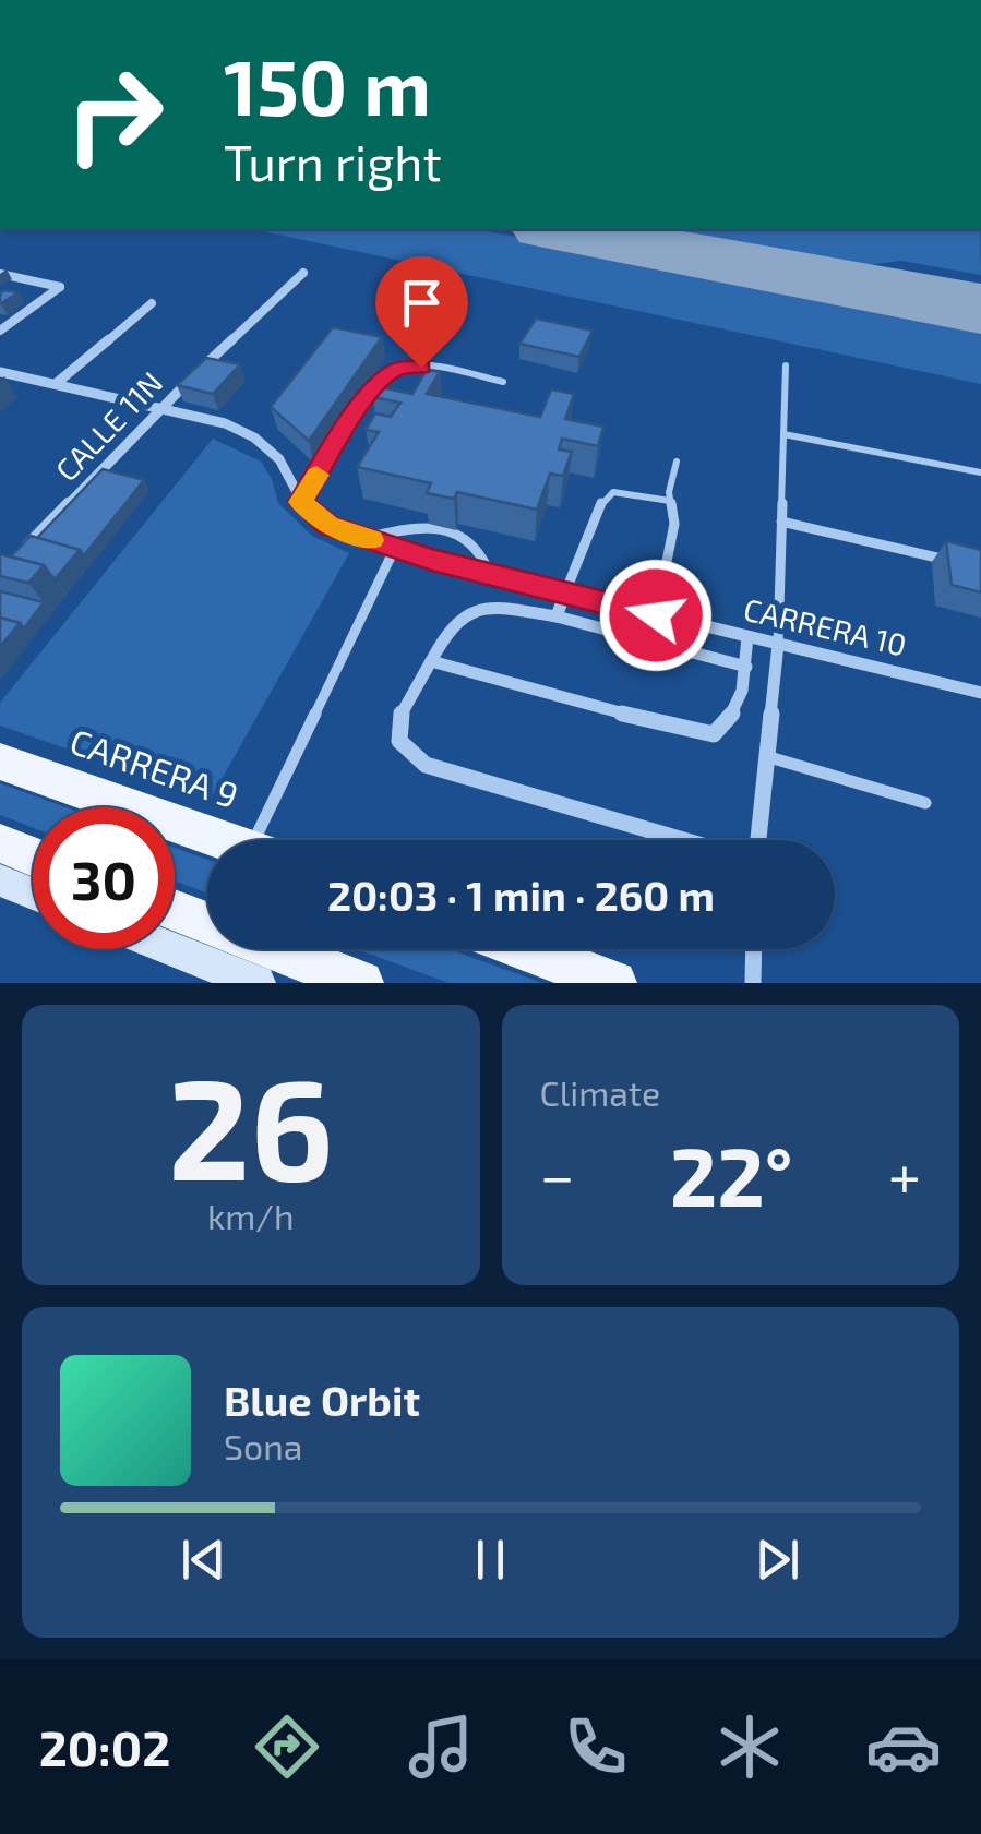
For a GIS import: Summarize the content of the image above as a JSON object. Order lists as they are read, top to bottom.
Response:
{
  "streets": {
    "main road": ["CARRERA 9"],
    "street": ["CALLE 11N", "CARRERA 10"]
  },
  "crossings": [
    ["CALLE 11N", "CARRERA 10"]
  ],
  "page": {
    "turn": ["150 m", "Turn right"],
    "limit": "30",
    "trip": "20:03 · 1 min · 260 m",
    "tile": [
      ["26", "km/h"],
      "Climate"
    ],
    "heat": ["−", "22°", "+"],
    "song": ["Blue Orbit", "Sona"],
    "tabs": "20:02"
  }
}
